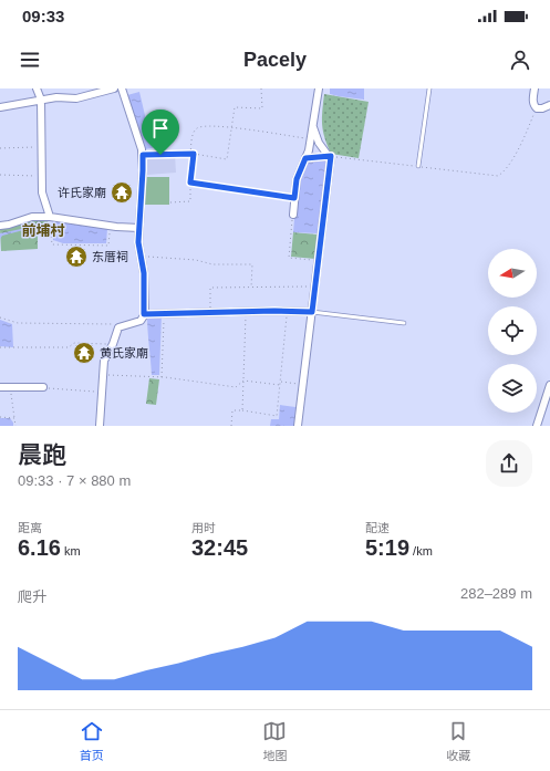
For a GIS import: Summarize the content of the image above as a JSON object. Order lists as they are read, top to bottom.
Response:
{
  "districts": ["前埔村"],
  "places": {
    "temple": ["许氏家廟", "东厝祠", "黄氏家廟"]
  },
  "north": "left",
  "page": {
    "status": "09:33",
    "header": "Pacely",
    "heading": ["晨跑", "09:33 · 7 × 880 m"],
    "stats": [
      ["距离", "6.16 km"],
      ["用时", "32:45"],
      ["配速", "5:19 /km"]
    ],
    "chart": ["爬升", "282–289 m"],
    "tabs": ["首页", "地图", "收藏"]
  }
}
